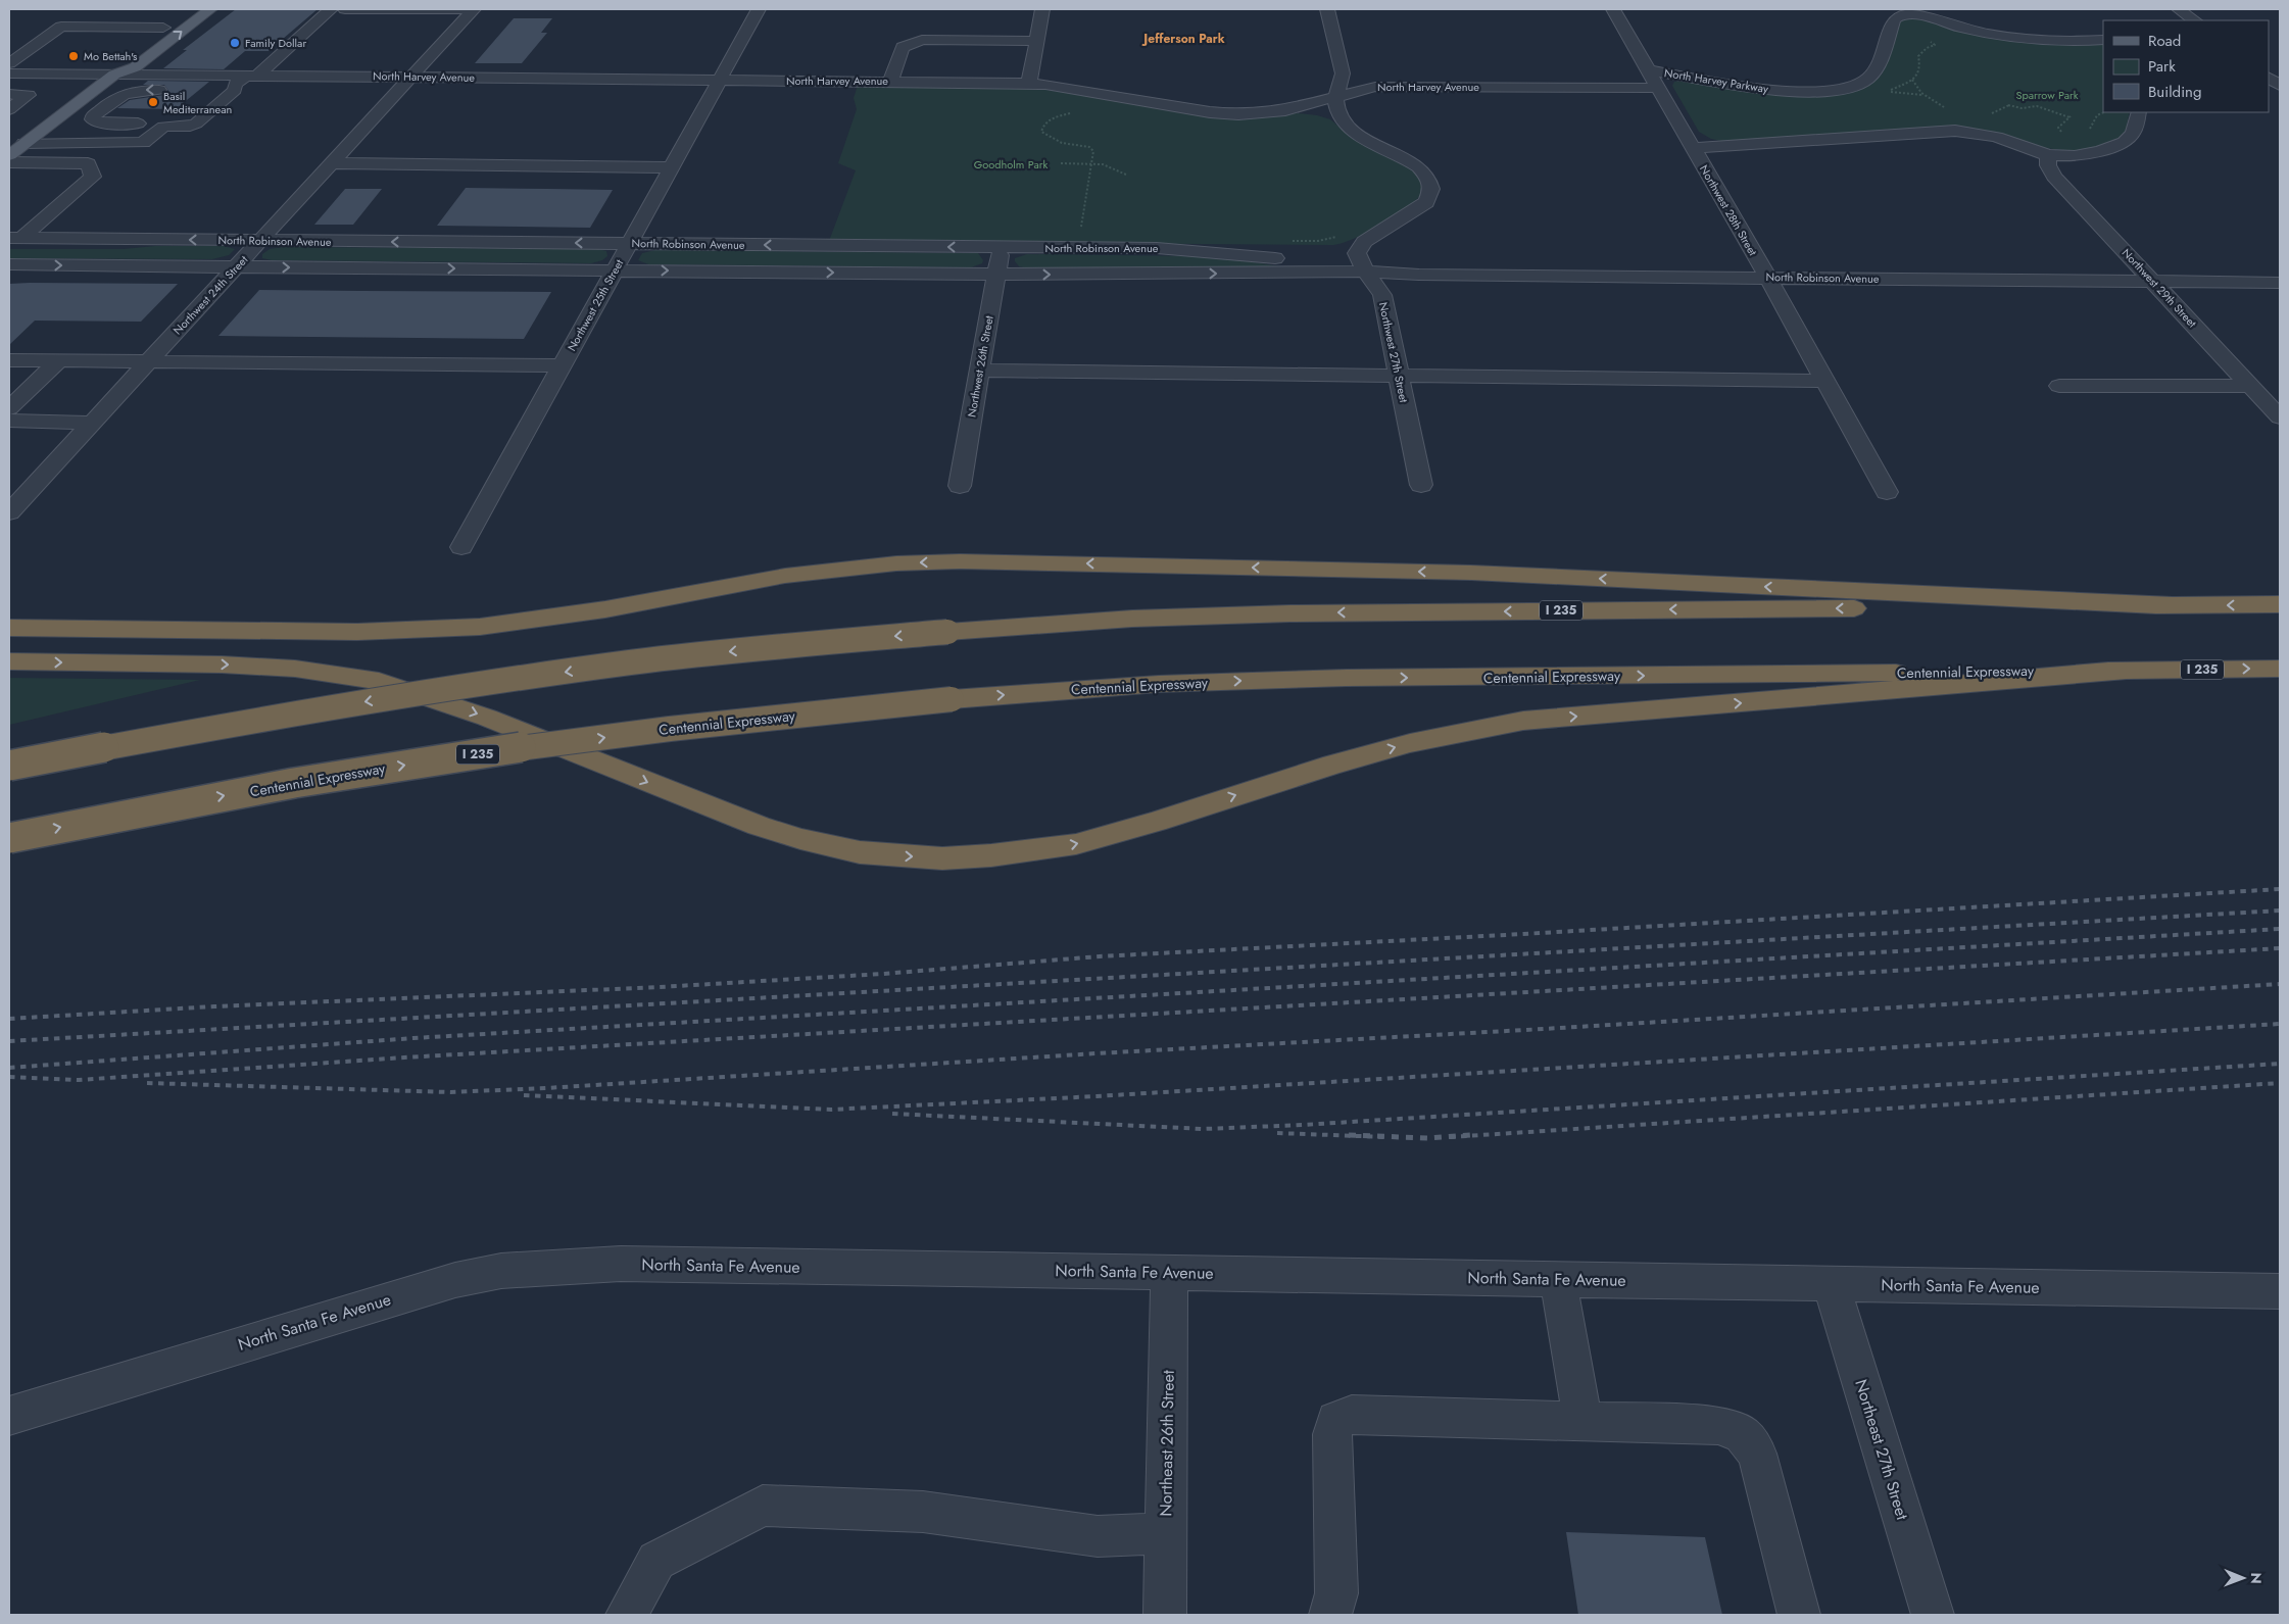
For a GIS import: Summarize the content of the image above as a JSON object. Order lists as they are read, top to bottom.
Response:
{
  "streets": {
    "highway": ["I 235", "Centennial Expressway"],
    "street": [
      "North Harvey Avenue",
      "North Harvey Parkway",
      "Northwest 28th Street",
      "North Robinson Avenue",
      "Northwest 29th Street",
      "Northwest 24th Street",
      "Northwest 25th Street",
      "Northwest 27th Street",
      "Northwest 26th Street",
      "North Santa Fe Avenue",
      "Northeast 26th Street",
      "Northeast 27th Street"
    ]
  },
  "crossings": [
    ["North Harvey Avenue", "Northwest 28th Street"],
    ["North Harvey Avenue", "Northwest 24th Street"],
    ["North Harvey Avenue", "Northwest 25th Street"],
    ["North Harvey Avenue", "Northwest 27th Street"],
    ["North Harvey Parkway", "Northwest 28th Street"],
    ["Northwest 28th Street", "North Robinson Avenue"],
    ["North Robinson Avenue", "Northwest 29th Street"],
    ["North Robinson Avenue", "Northwest 24th Street"],
    ["North Robinson Avenue", "Northwest 25th Street"],
    ["North Robinson Avenue", "Northwest 27th Street"],
    ["North Robinson Avenue", "Northwest 26th Street"],
    ["North Santa Fe Avenue", "Northeast 26th Street"],
    ["North Santa Fe Avenue", "Northeast 27th Street"]
  ],
  "districts": ["Jefferson Park"],
  "parks": ["Sparrow Park", "Goodholm Park"],
  "places": ["Family Dollar", "Mo Bettah's", "Basil Mediterranean"],
  "legend": ["Road", "Park", "Building"],
  "north": "right"
}
